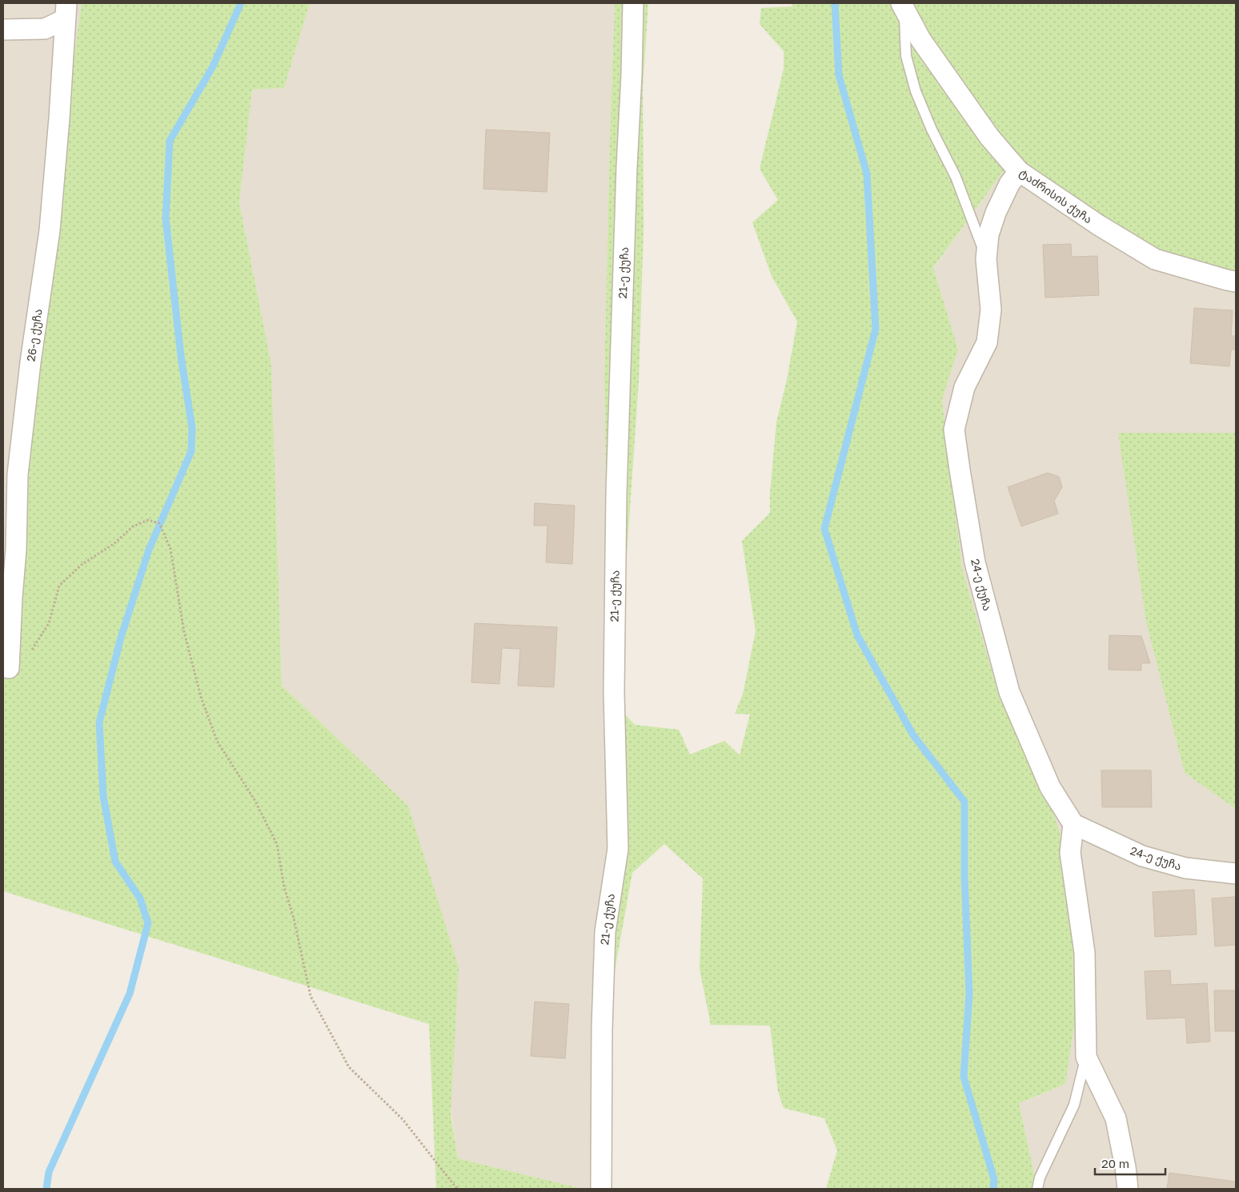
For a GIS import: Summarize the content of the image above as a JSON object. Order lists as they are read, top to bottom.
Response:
{
  "streets": {
    "street": [
      "ტაძრისის ქუჩა",
      "21-ე ქუჩა",
      "26-ე ქუჩა",
      "24-ე ქუჩა"
    ]
  },
  "crossings": [
    ["ტაძრისის ქუჩა", "24-ე ქუჩა"]
  ],
  "scale_bar": "20 m"
}
